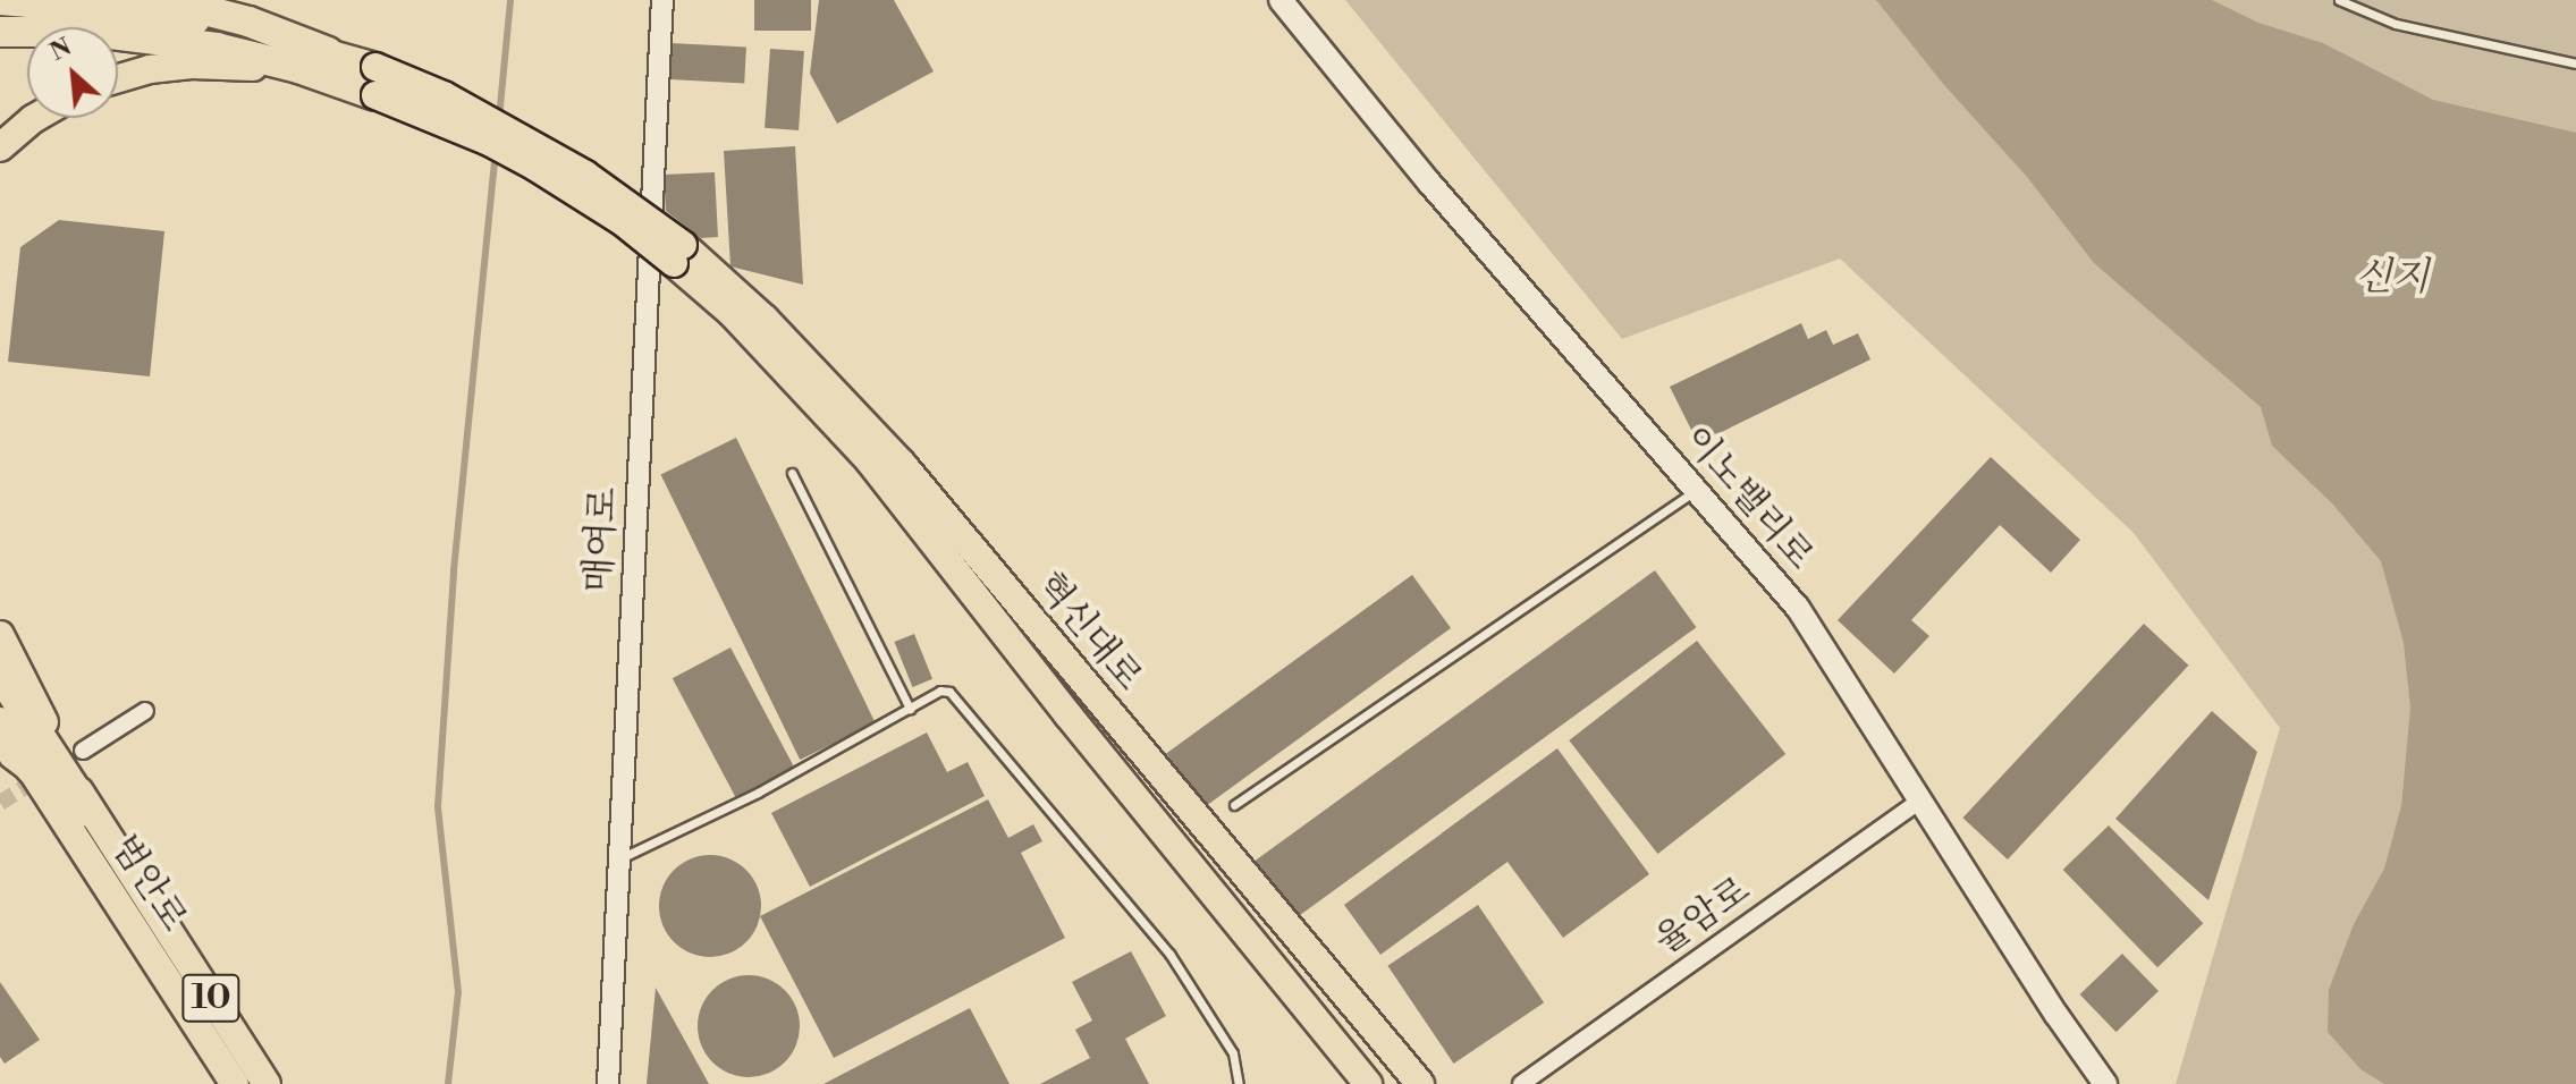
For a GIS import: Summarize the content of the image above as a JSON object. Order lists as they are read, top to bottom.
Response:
{
  "streets": {
    "highway": ["혁신대로", "범안로", "10"],
    "main road": ["이노밸리로"],
    "street": ["매여로", "율암로"]
  },
  "crossings": [
    ["이노밸리로", "율암로"]
  ],
  "water": ["신지"],
  "north": "top left"
}
